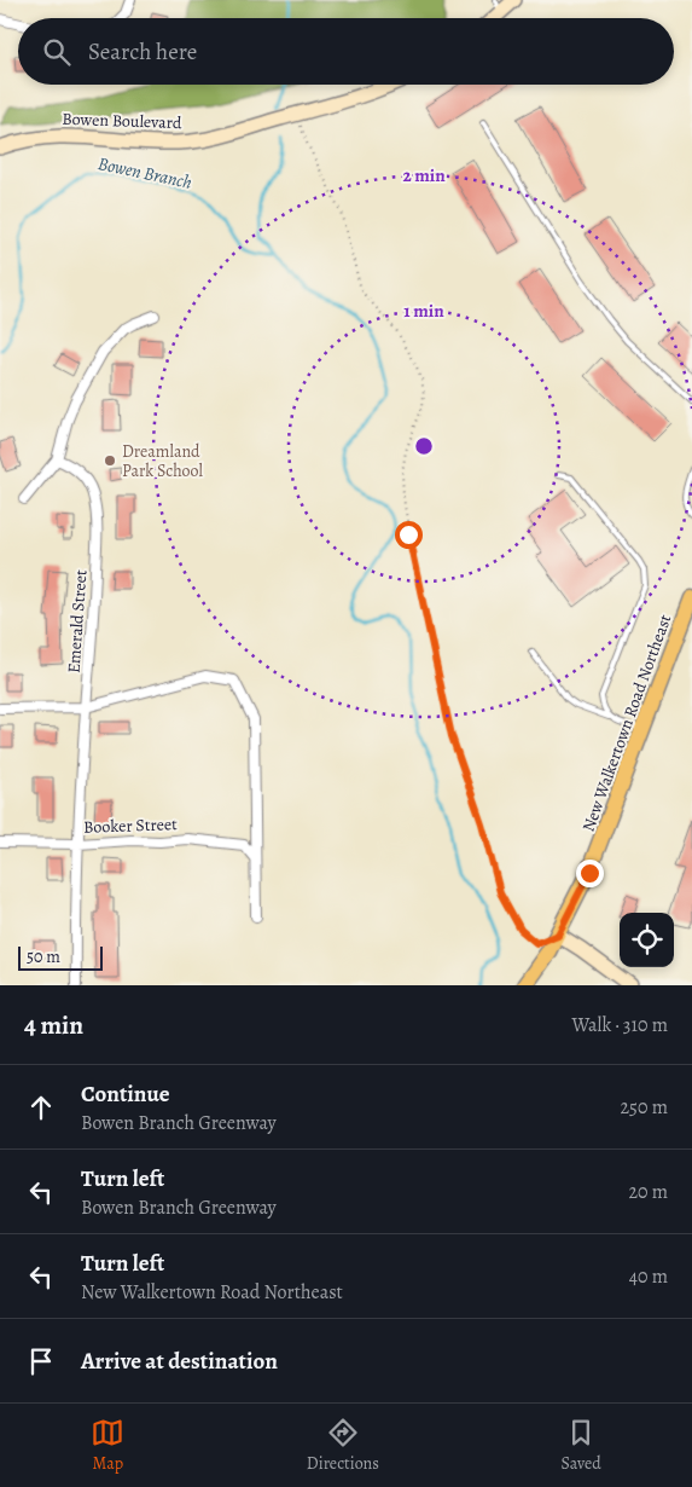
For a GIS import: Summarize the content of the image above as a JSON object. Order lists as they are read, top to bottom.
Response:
{
  "streets": {
    "main road": ["New Walkertown Road Northeast"],
    "street": ["Bowen Boulevard", "Emerald Street", "Booker Street"]
  },
  "crossings": [
    ["Emerald Street", "Booker Street"]
  ],
  "water": ["Bowen Branch"],
  "places": ["Dreamland Park School"],
  "scale_bar": "50 m",
  "page": {
    "search": "Search here",
    "scale": "50 m",
    "heading": ["4 min", "Walk · 310 m"],
    "list": [
      ["Continue", "Bowen Branch Greenway", "250 m"],
      ["Turn left", "Bowen Branch Greenway", "20 m"],
      ["Turn left", "New Walkertown Road Northeast", "40 m"],
      "Arrive at destination"
    ],
    "nav": ["Map", "Directions", "Saved"]
  },
  "rings": ["2 min", "1 min"]
}
